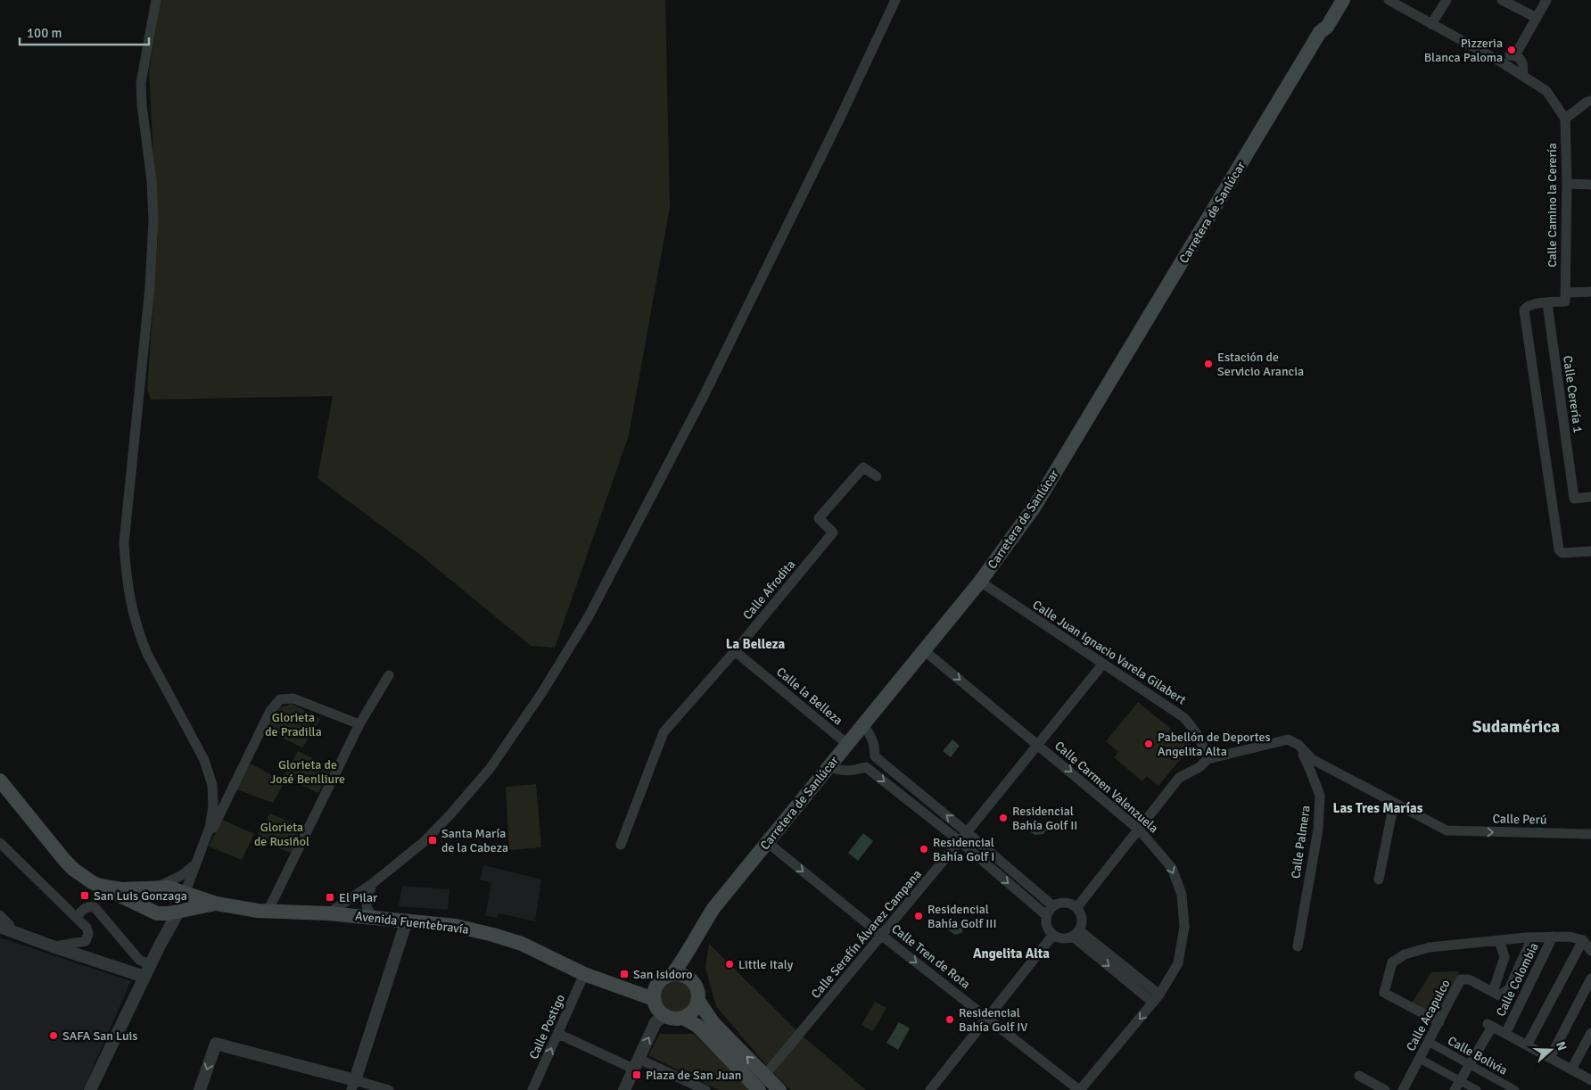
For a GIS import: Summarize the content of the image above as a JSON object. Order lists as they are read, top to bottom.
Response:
{
  "streets": {
    "main road": ["Carretera de Sanlúcar", "Avenida Fuentebravía"],
    "street": [
      "Calle Camino la Cerería",
      "Calle Cerería 1",
      "Calle Afrodita",
      "Calle Juan Ignacio Varela Gilabert",
      "Calle la Belleza",
      "Calle Carmen Valenzuela",
      "Calle Perú",
      "Calle Palmera",
      "Calle Serafín Álvarez Campana",
      "Calle Tren de Rota",
      "Calle Colombia",
      "Calle Acapulco",
      "Calle Postigo",
      "Calle Bolivia"
    ]
  },
  "crossings": [
    ["Carretera de Sanlúcar", "Calle Juan Ignacio Varela Gilabert"],
    ["Carretera de Sanlúcar", "Calle la Belleza"],
    ["Carretera de Sanlúcar", "Calle Carmen Valenzuela"],
    ["Carretera de Sanlúcar", "Avenida Fuentebravía"],
    ["Carretera de Sanlúcar", "Calle Tren de Rota"],
    ["Calle Afrodita", "Calle la Belleza"],
    ["Calle Juan Ignacio Varela Gilabert", "Calle Serafín Álvarez Campana"],
    ["Calle Carmen Valenzuela", "Calle Serafín Álvarez Campana"],
    ["Calle Carmen Valenzuela", "Calle Tren de Rota"],
    ["Avenida Fuentebravía", "Calle Postigo"],
    ["Calle Serafín Álvarez Campana", "Calle Tren de Rota"],
    ["Calle Acapulco", "Calle Bolivia"]
  ],
  "one_way": ["Calle Perú", "Calle Tren de Rota"],
  "districts": [
    "La Belleza",
    "Sudamérica",
    "Las Tres Marías",
    "Angelita Alta"
  ],
  "parks": ["Glorieta de Pradilla", "Glorieta de José Benlliure", "Glorieta de Rusiñol"],
  "places": {
    "other": [
      "Pizzeria Blanca Paloma",
      "Estación de Servicio Arancia",
      "Pabellón de Deportes Angelita Alta",
      "Residencial Bahía Golf II",
      "Residencial Bahía Golf I",
      "Residencial Bahía Golf III",
      "Little Italy",
      "Residencial Bahía Golf IV",
      "SAFA San Luis"
    ],
    "transit": [
      "Santa María de la Cabeza",
      "San Luis Gonzaga",
      "El Pilar",
      "San Isidoro",
      "Plaza de San Juan"
    ]
  },
  "scale_bar": "100 m",
  "north": "right"
}
